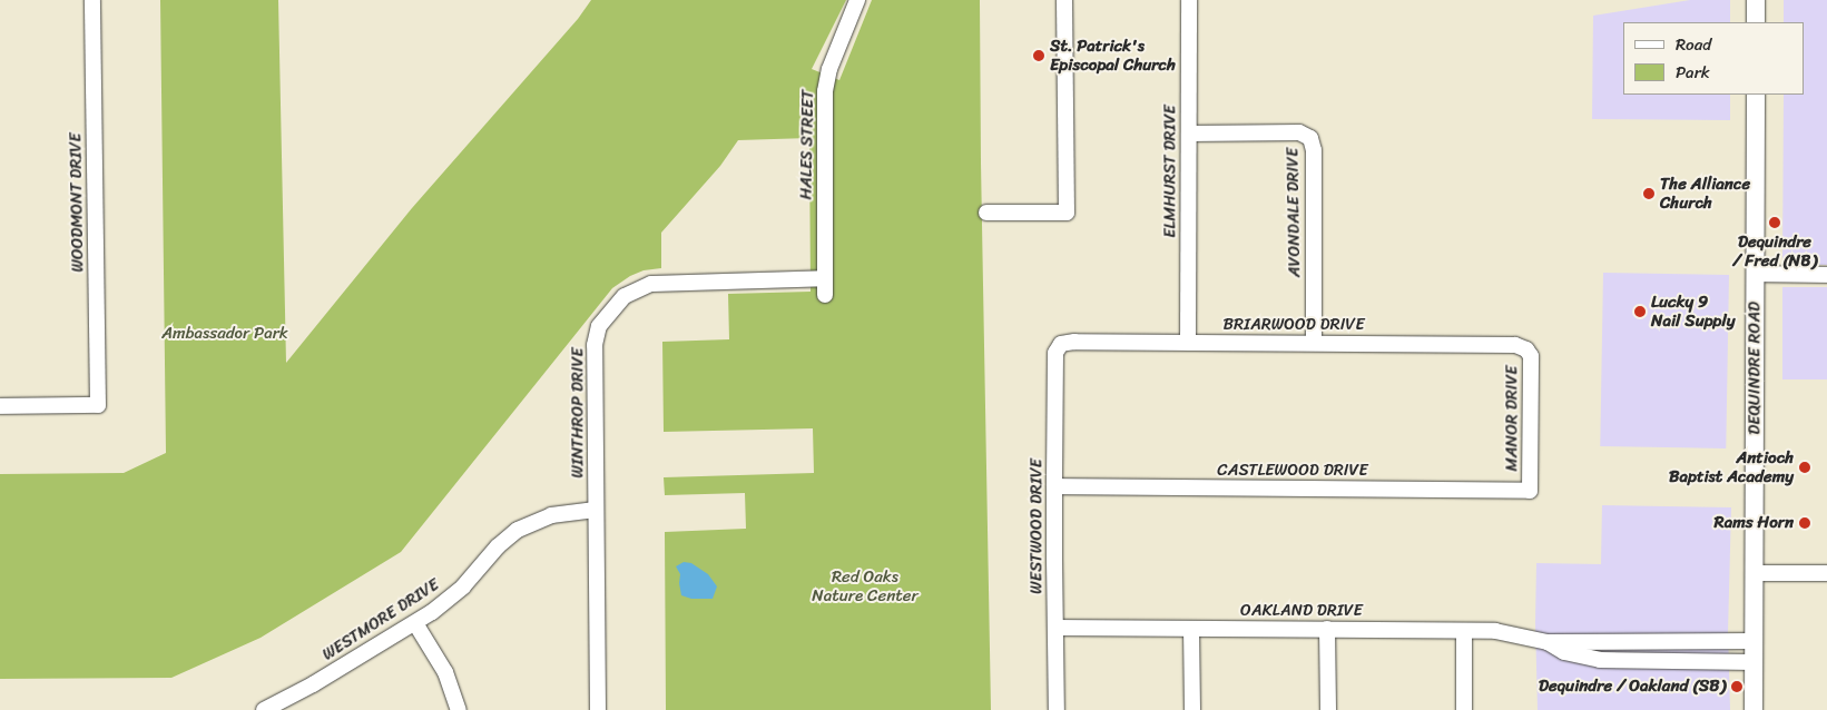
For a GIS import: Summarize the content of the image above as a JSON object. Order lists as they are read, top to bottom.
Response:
{
  "streets": {
    "main road": ["DEQUINDRE ROAD"],
    "street": [
      "HALES STREET",
      "ELMHURST DRIVE",
      "WOODMONT DRIVE",
      "AVONDALE DRIVE",
      "BRIARWOOD DRIVE",
      "WINTHROP DRIVE",
      "MANOR DRIVE",
      "CASTLEWOOD DRIVE",
      "WESTWOOD DRIVE",
      "OAKLAND DRIVE",
      "WESTMORE DRIVE"
    ]
  },
  "crossings": [
    ["HALES STREET", "WINTHROP DRIVE"],
    ["ELMHURST DRIVE", "AVONDALE DRIVE"],
    ["ELMHURST DRIVE", "BRIARWOOD DRIVE"],
    ["AVONDALE DRIVE", "BRIARWOOD DRIVE"],
    ["BRIARWOOD DRIVE", "MANOR DRIVE"],
    ["BRIARWOOD DRIVE", "WESTWOOD DRIVE"],
    ["DEQUINDRE ROAD", "OAKLAND DRIVE"],
    ["WINTHROP DRIVE", "WESTMORE DRIVE"],
    ["MANOR DRIVE", "CASTLEWOOD DRIVE"],
    ["CASTLEWOOD DRIVE", "WESTWOOD DRIVE"],
    ["WESTWOOD DRIVE", "OAKLAND DRIVE"]
  ],
  "parks": ["Ambassador Park", "Red Oaks Nature Center"],
  "places": [
    "St. Patrick's Episcopal Church",
    "The Alliance Church",
    "Dequindre / Fred (NB)",
    "Lucky 9 Nail Supply",
    "Antioch Baptist Academy",
    "Rams Horn",
    "Dequindre / Oakland (SB)"
  ],
  "legend": ["Road", "Park"]
}
